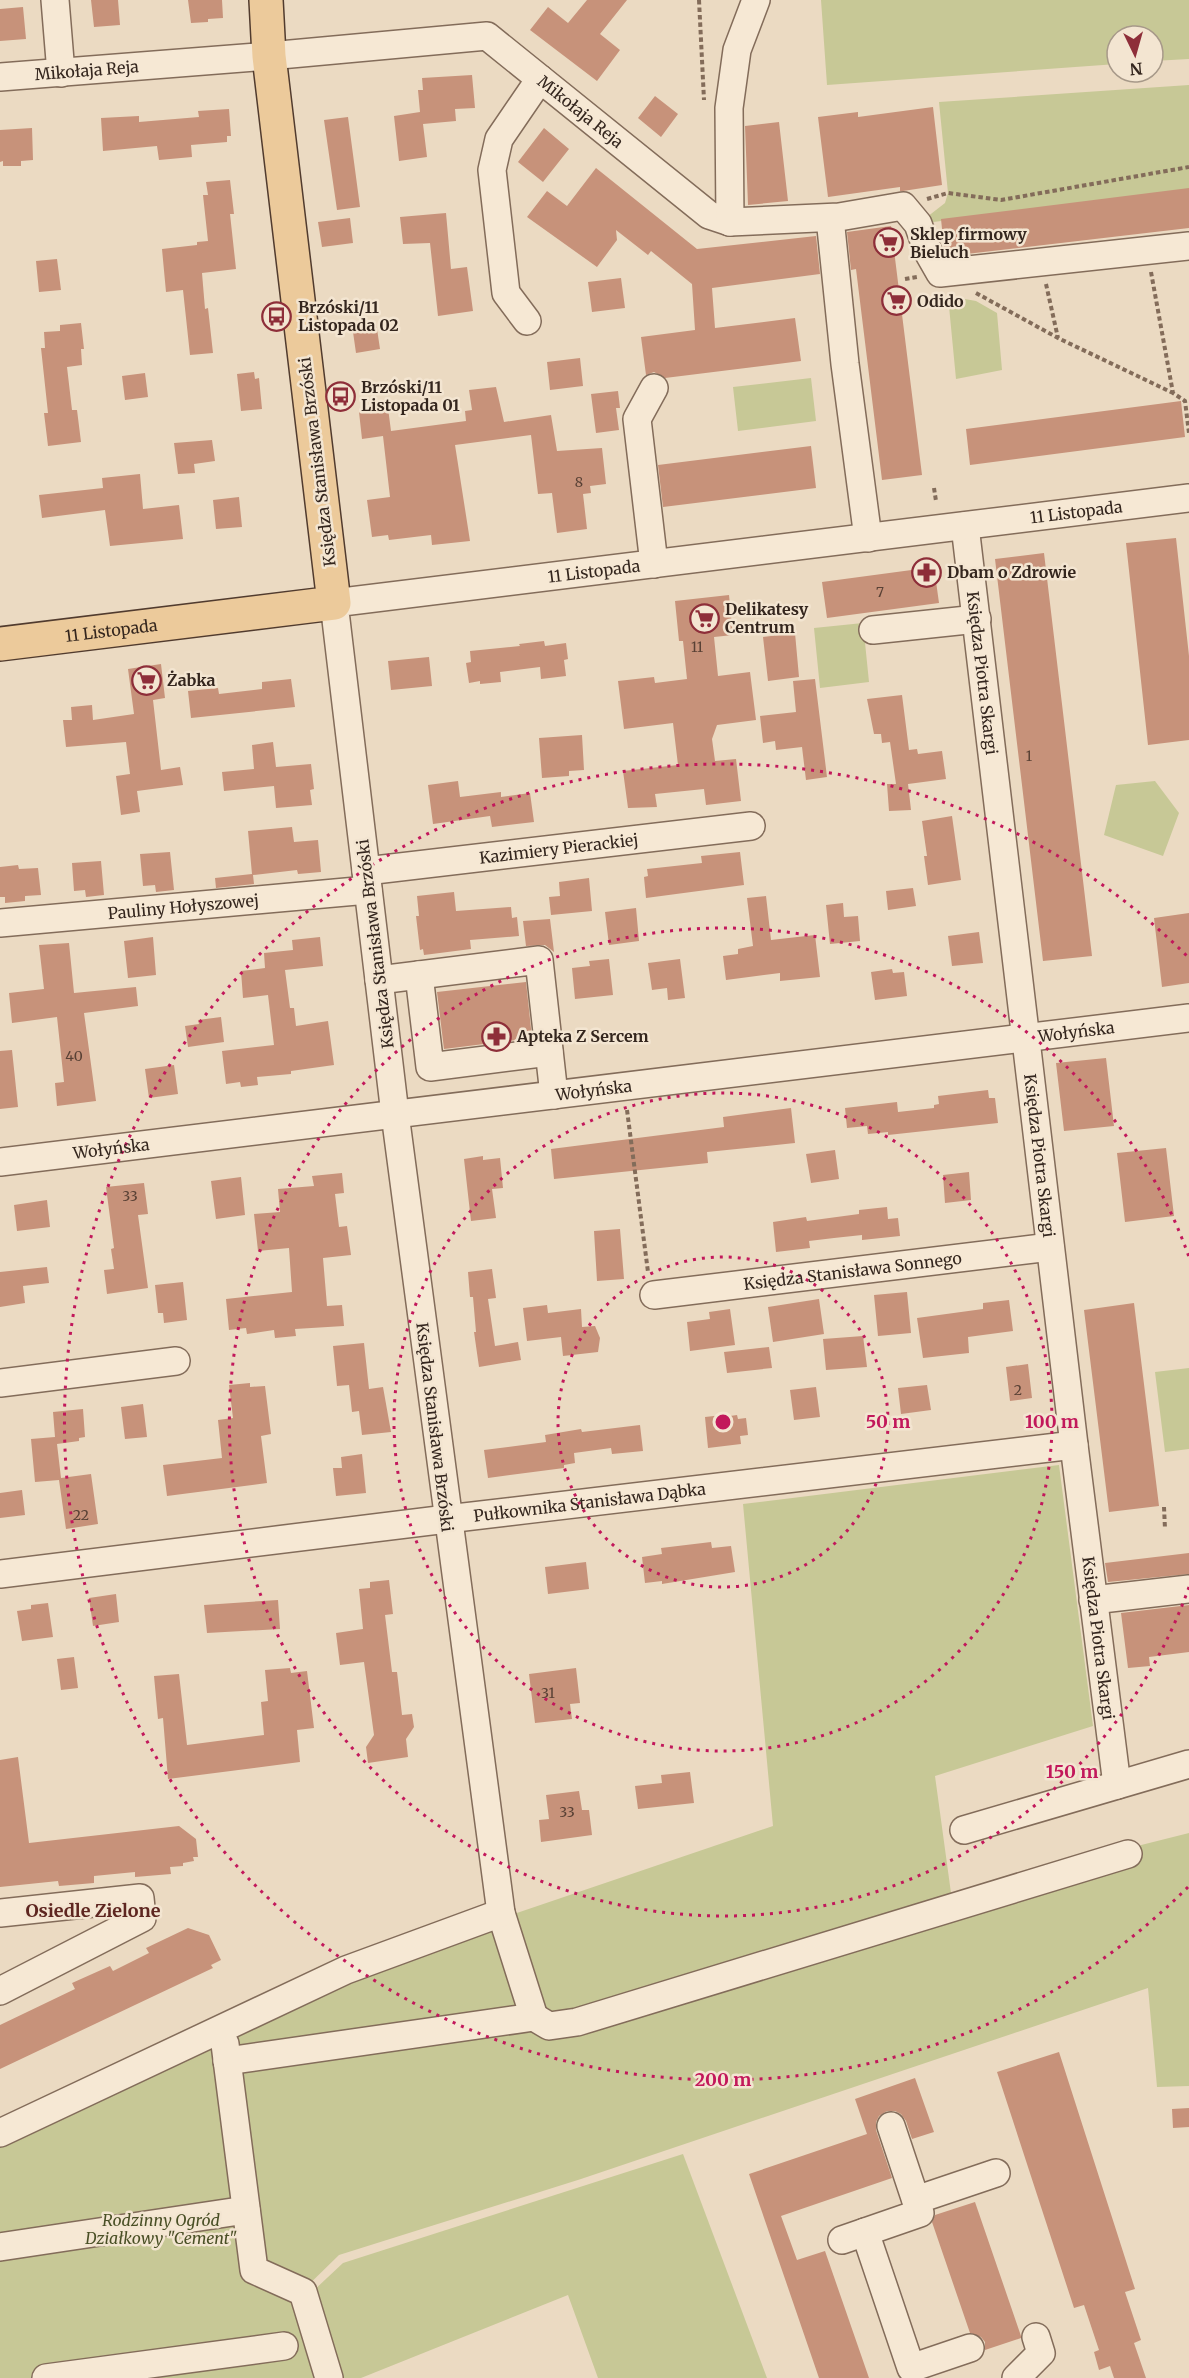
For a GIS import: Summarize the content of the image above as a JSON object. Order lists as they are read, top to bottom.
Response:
{
  "streets": {
    "main road": ["Księdza Stanisława Brzóski", "11 Listopada"],
    "street": [
      "Mikołaja Reja",
      "Księdza Piotra Skargi",
      "Kazimiery Pierackiej",
      "Pauliny Hołyszowej",
      "Wołyńska",
      "Księdza Stanisława Sonnego",
      "Pułkownika Stanisława Dąbka"
    ]
  },
  "crossings": [
    ["Mikołaja Reja", "Księdza Stanisława Brzóski"],
    ["Księdza Stanisława Brzóski", "11 Listopada"],
    ["Księdza Stanisława Brzóski", "Kazimiery Pierackiej"],
    ["Księdza Stanisława Brzóski", "Pauliny Hołyszowej"],
    ["Księdza Stanisława Brzóski", "Wołyńska"],
    ["Księdza Stanisława Brzóski", "Pułkownika Stanisława Dąbka"],
    ["11 Listopada", "Księdza Piotra Skargi"],
    ["Księdza Piotra Skargi", "Wołyńska"],
    ["Księdza Piotra Skargi", "Księdza Stanisława Sonnego"],
    ["Księdza Piotra Skargi", "Pułkownika Stanisława Dąbka"],
    ["Kazimiery Pierackiej", "Pauliny Hołyszowej"]
  ],
  "districts": ["Osiedle Zielone"],
  "parks": ["Rodzinny Ogród Działkowy \"Cement\""],
  "places": {
    "supermarket": [
      "Sklep firmowy Bieluch",
      "Odido",
      "Delikatesy Centrum",
      "Żabka"
    ],
    "bus stop": ["Brzóski/11 Listopada 02", "Brzóski/11 Listopada 01"],
    "pharmacy": ["Dbam o Zdrowie", "Apteka Z Sercem"]
  },
  "house_numbers": [
    "8",
    "7",
    "11",
    "1",
    "40",
    "33",
    "2",
    "22",
    "31",
    "33"
  ],
  "north": "bottom",
  "rings": [
    "50 m",
    "100 m",
    "150 m",
    "200 m"
  ]
}
